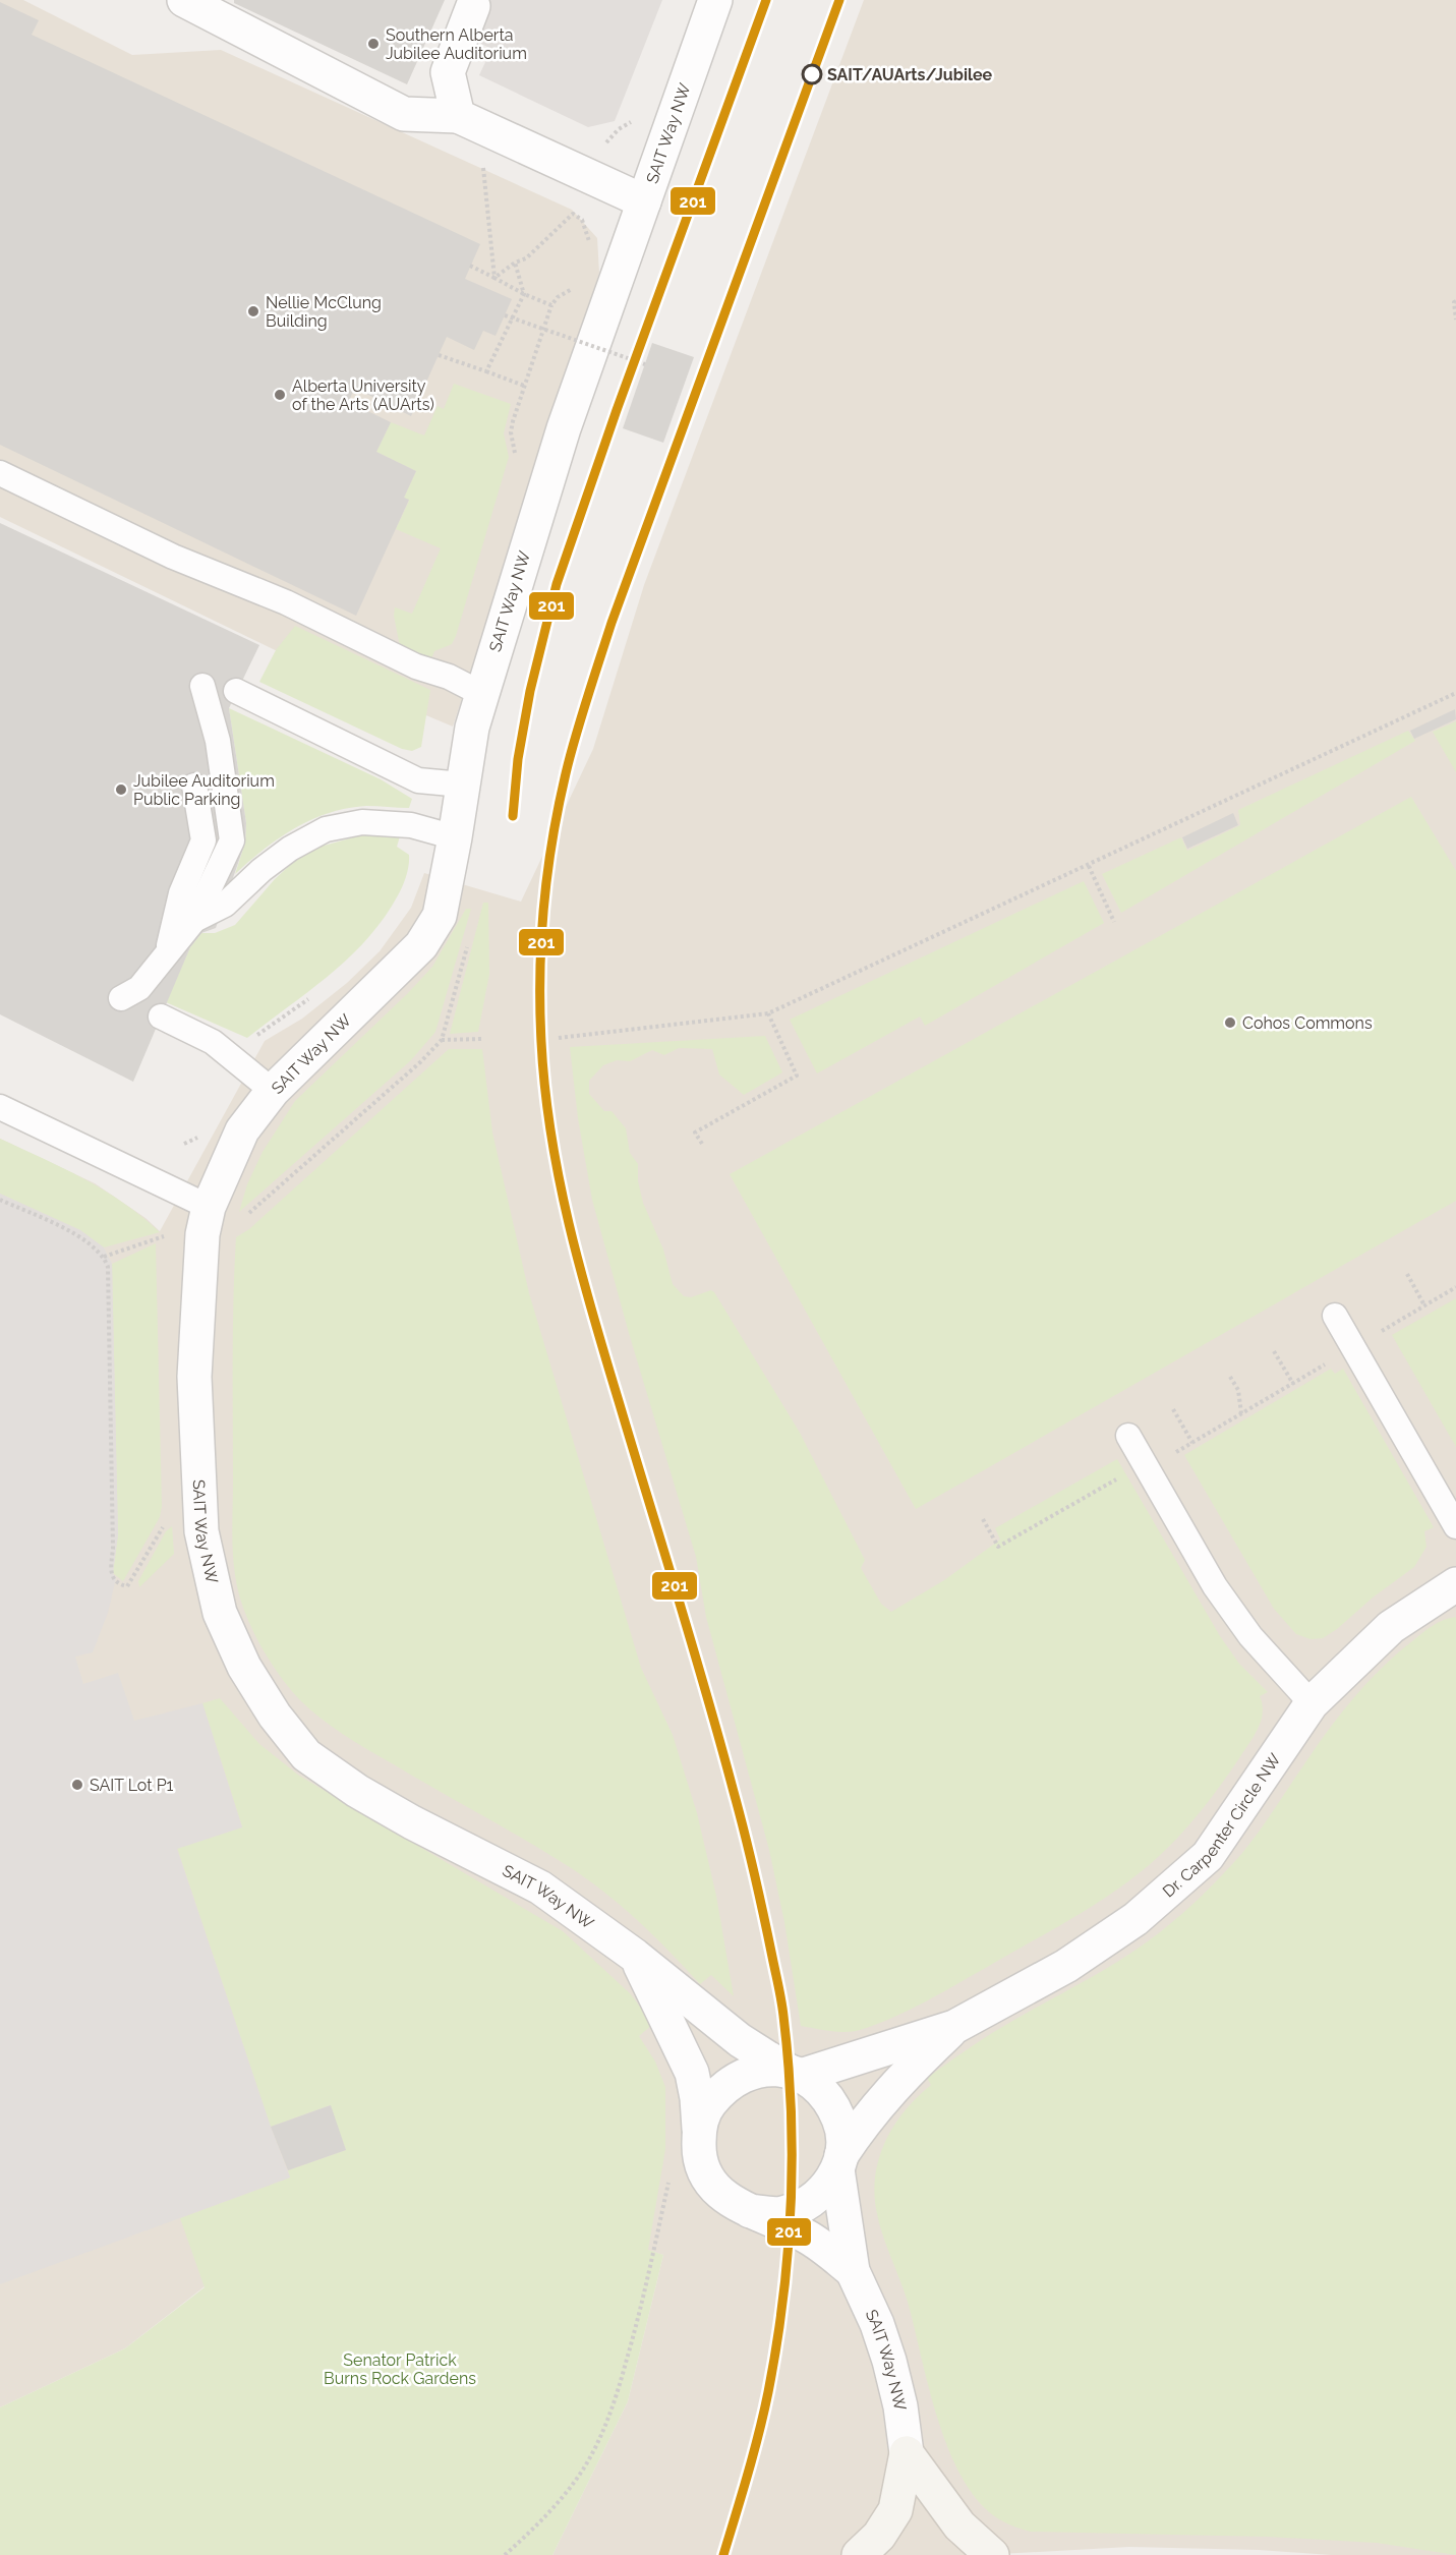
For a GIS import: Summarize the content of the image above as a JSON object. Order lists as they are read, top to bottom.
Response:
{
  "streets": {
    "street": ["SAIT Way NW", "Dr. Carpenter Circle NW"]
  },
  "parks": ["Senator Patrick Burns Rock Gardens"],
  "places": [
    "Southern Alberta Jubilee Auditorium",
    "SAIT/AUArts/Jubilee",
    "Nellie McClung Building",
    "Alberta University of the Arts (AUArts)",
    "Jubilee Auditorium Public Parking",
    "Cohos Commons",
    "SAIT Lot P1"
  ],
  "lines": ["transit line 201"]
}
